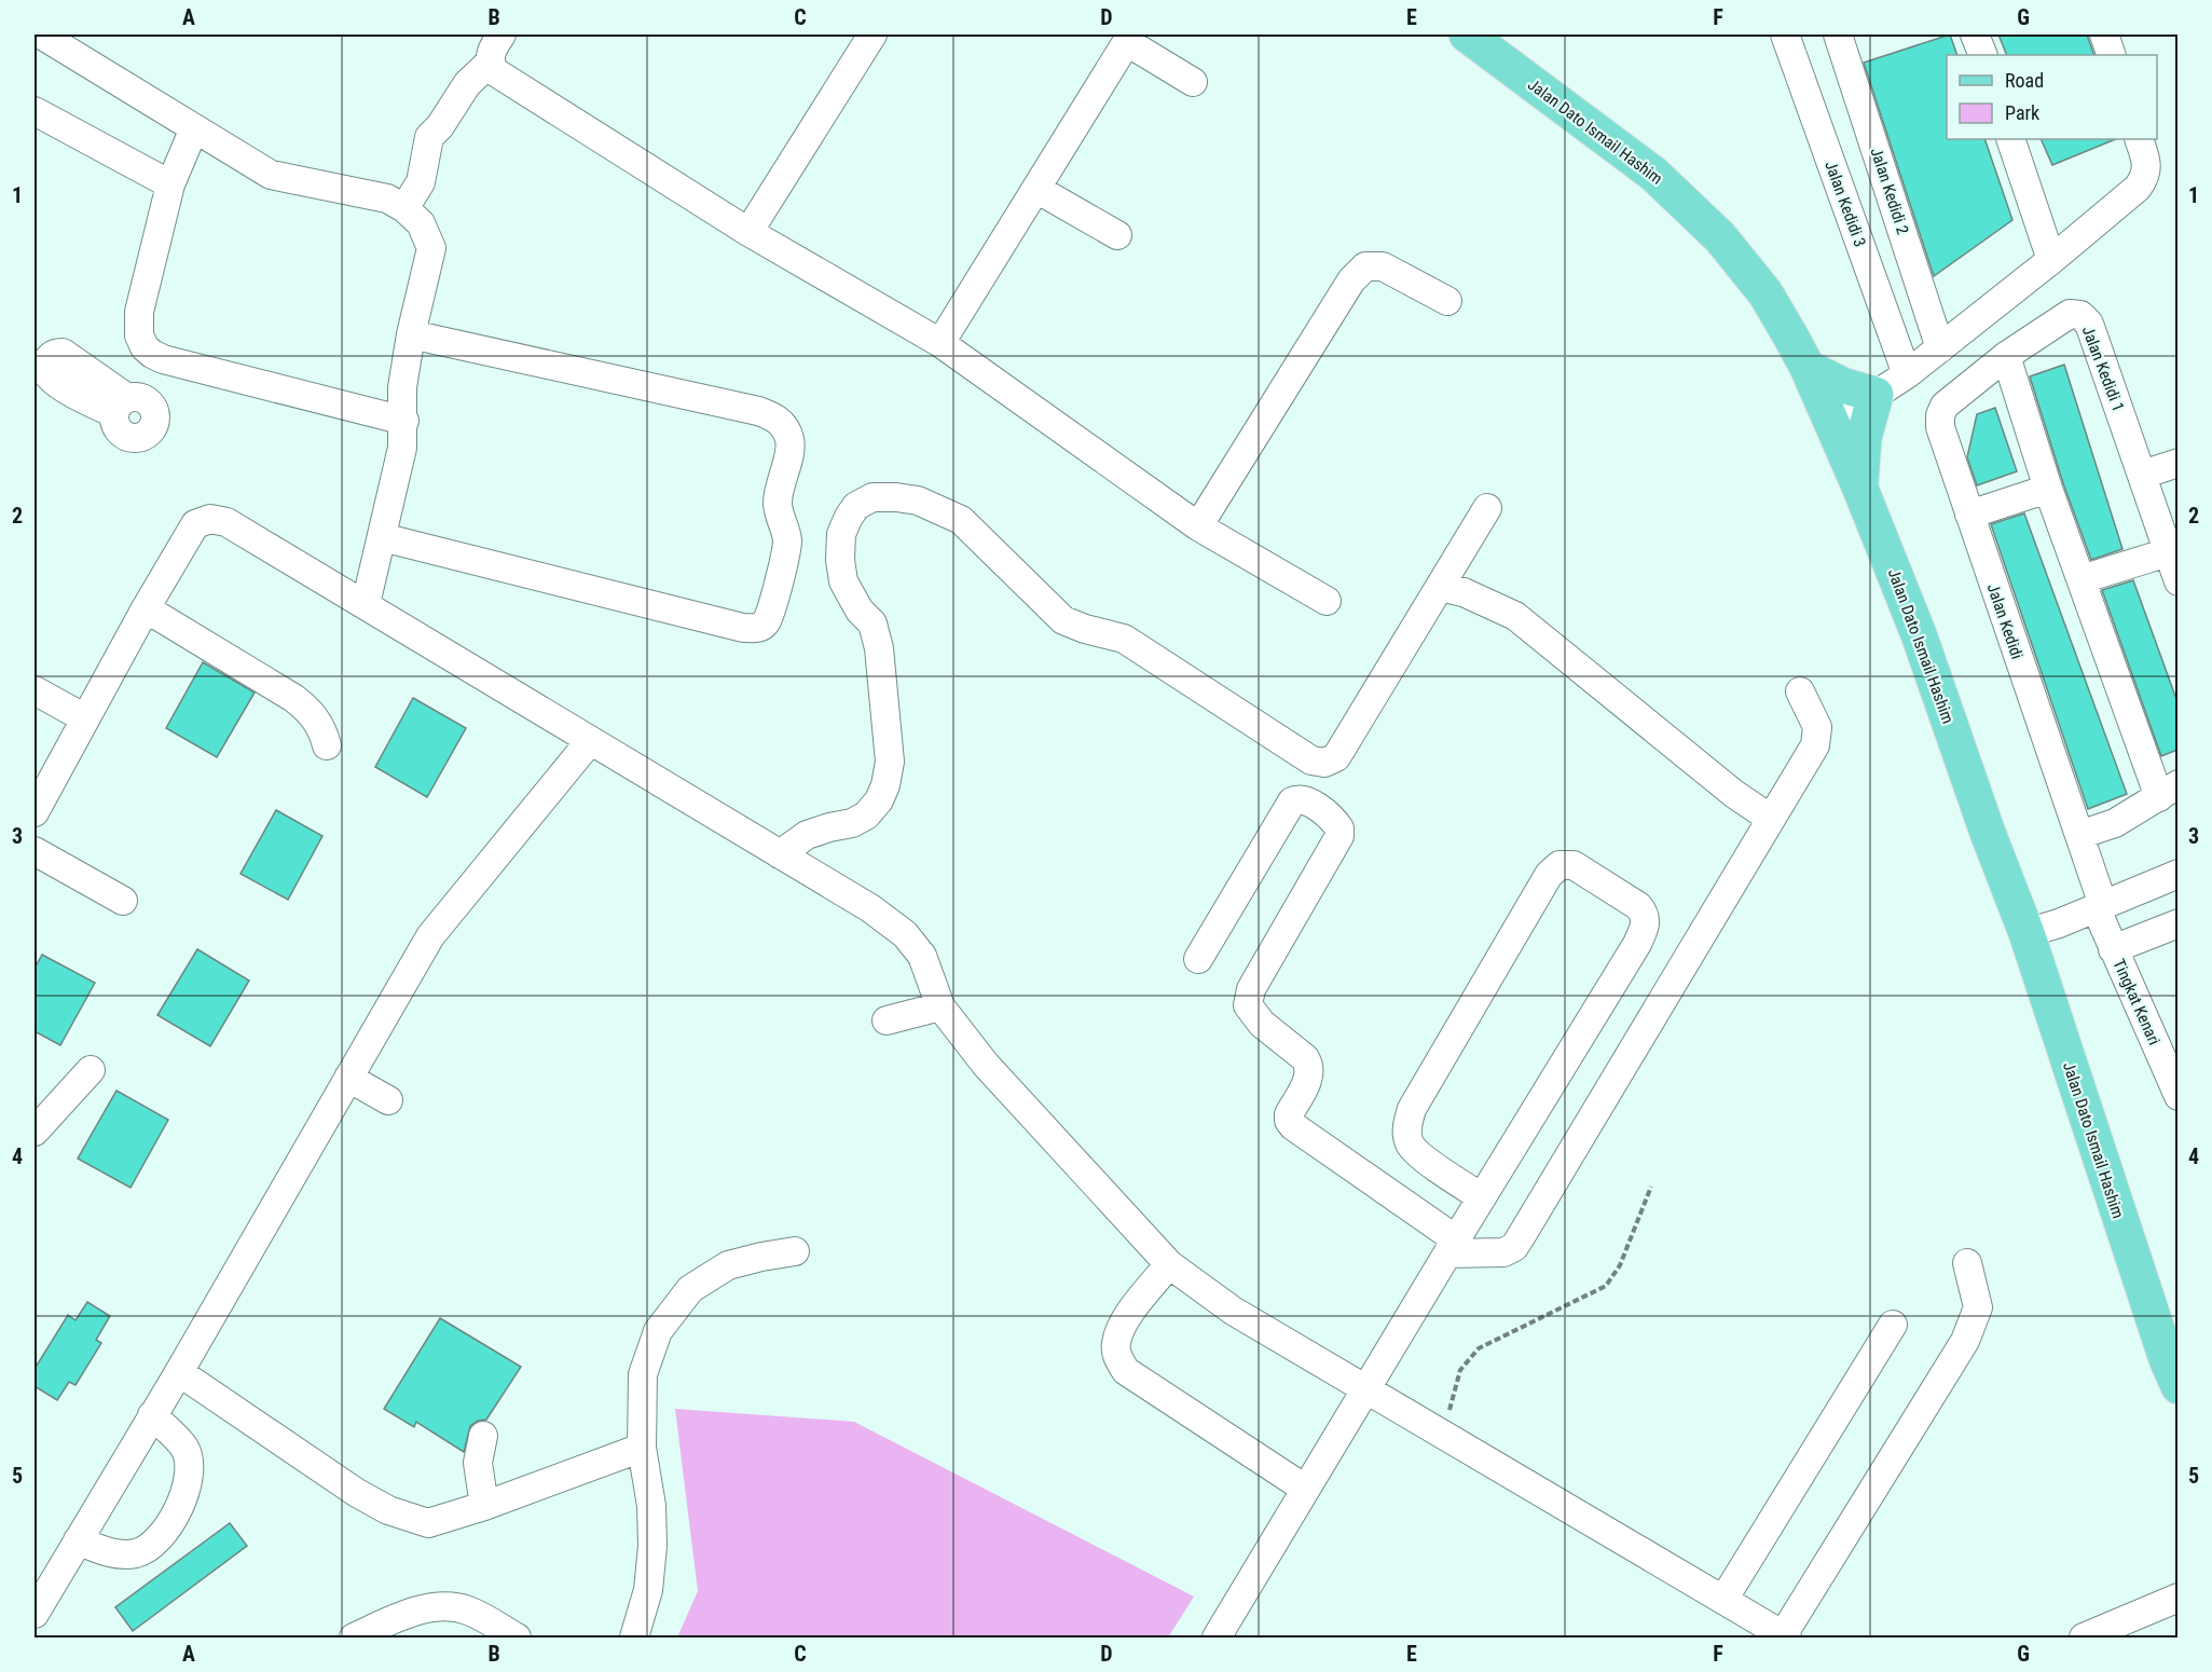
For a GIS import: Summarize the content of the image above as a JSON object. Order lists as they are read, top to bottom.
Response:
{
  "streets": {
    "main road": ["Jalan Dato Ismail Hashim"],
    "street": [
      "Jalan Kedidi 2",
      "Jalan Kedidi 3",
      "Jalan Kedidi 1",
      "Jalan Kedidi",
      "Tingkat Kenari"
    ]
  },
  "crossings": [
    ["Jalan Kedidi 1", "Jalan Kedidi"],
    ["Jalan Kedidi", "Tingkat Kenari"]
  ],
  "legend": ["Road", "Park"],
  "grid": {
    "columns": [
      "A",
      "B",
      "C",
      "D",
      "E",
      "F",
      "G"
    ],
    "rows": [
      "1",
      "2",
      "3",
      "4",
      "5"
    ]
  }
}
